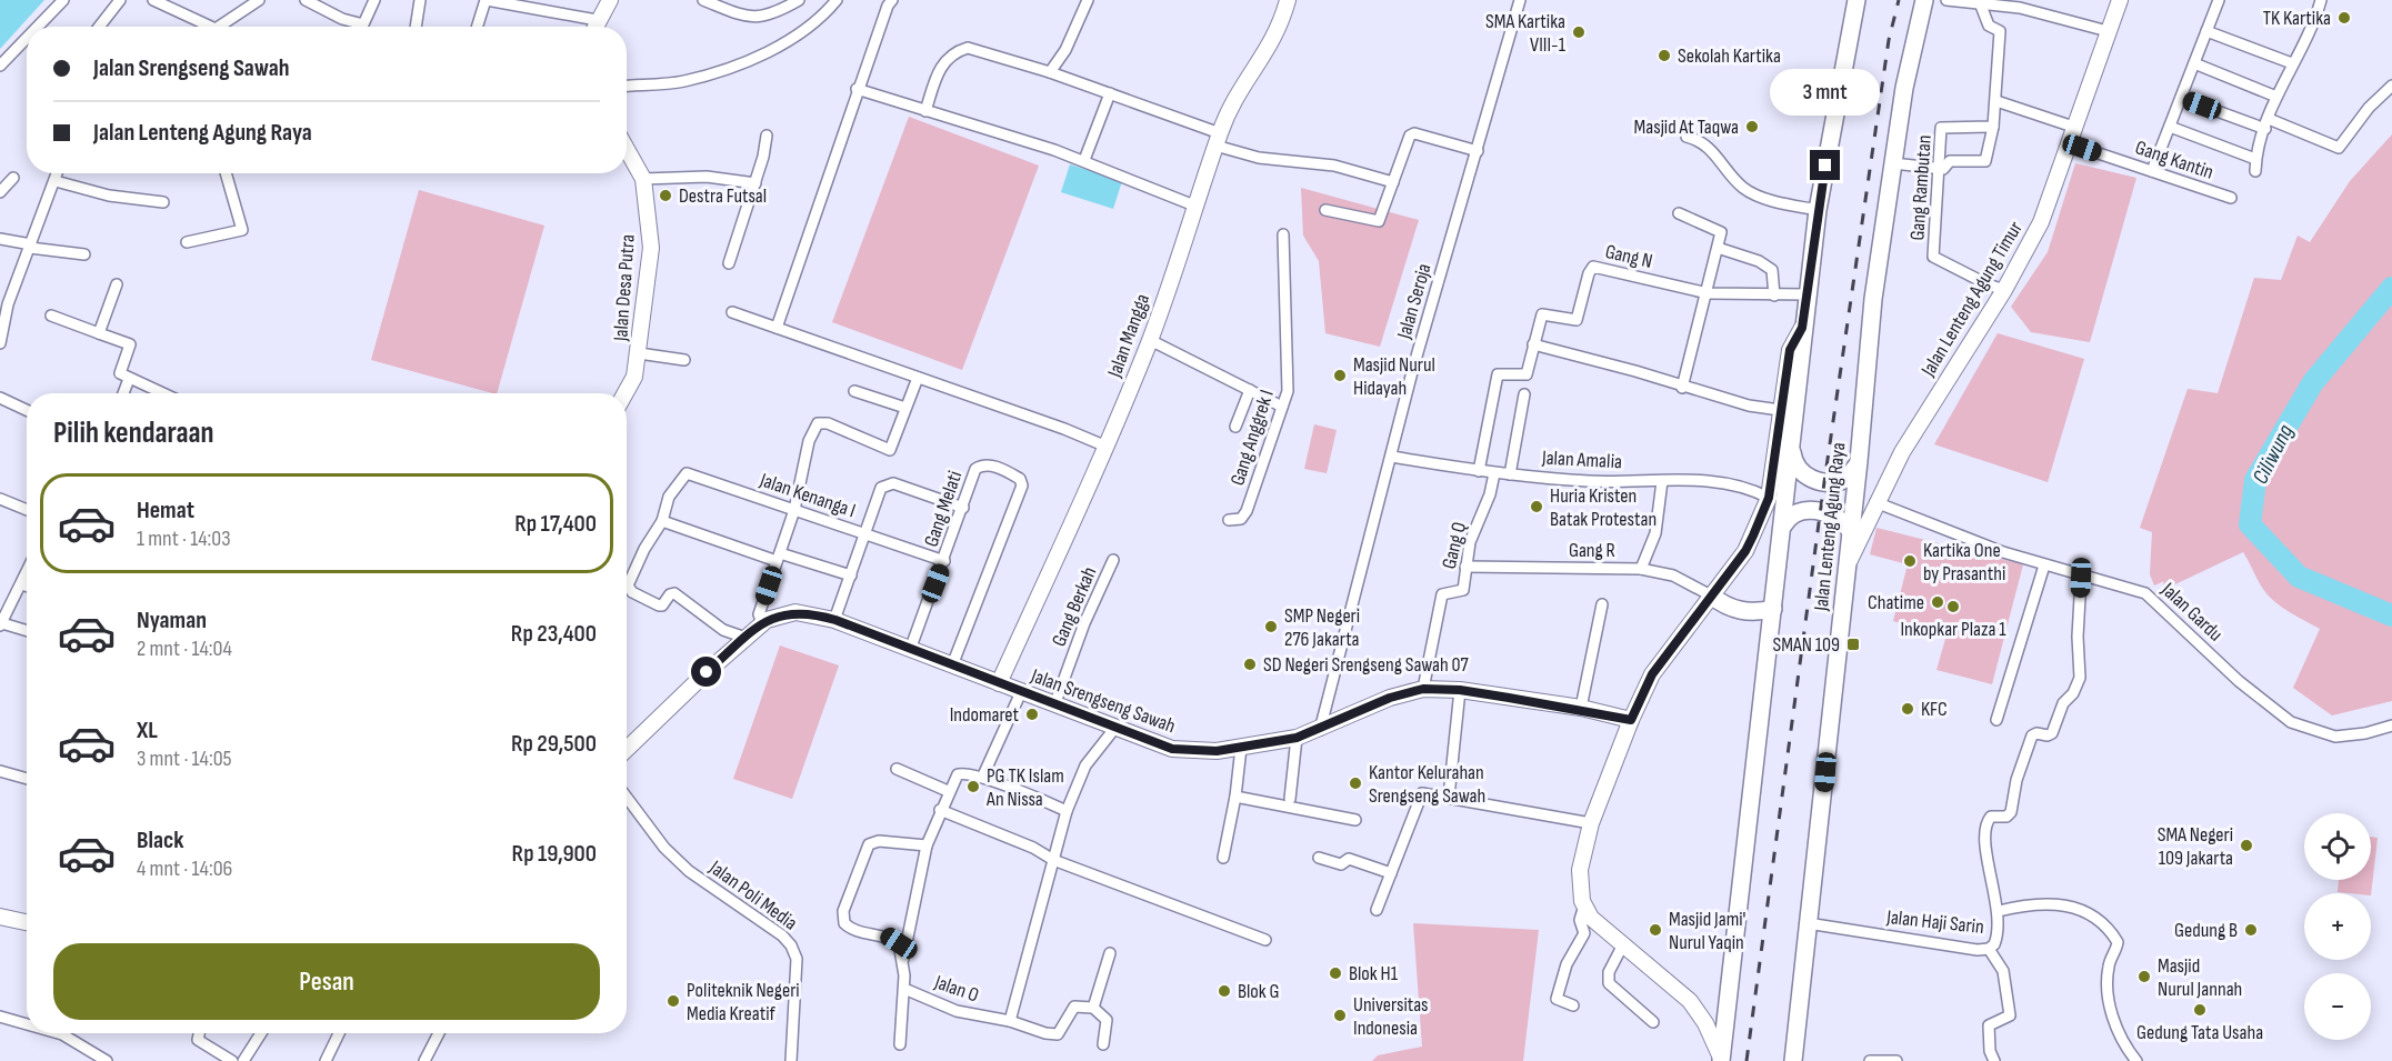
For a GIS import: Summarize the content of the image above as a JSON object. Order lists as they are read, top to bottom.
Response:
{
  "streets": {
    "main road": ["Jalan Lenteng Agung Raya"],
    "street": [
      "Gang Kantin",
      "Gang Rambutan",
      "Gang N",
      "Jalan Desa Putra",
      "Jalan Lenteng Agung Timur",
      "Jalan Seroja",
      "Jalan Mangga",
      "Gang Anggrek I",
      "Jalan Amalia",
      "Jalan Kenanga I",
      "Gang Melati",
      "Gang Q",
      "Gang R",
      "Gang Berkah",
      "Jalan Gardu",
      "Jalan Srengseng Sawah",
      "Jalan Poli Media",
      "Jalan Haji Sarin",
      "Jalan O"
    ]
  },
  "crossings": [
    ["Gang Kantin", "Jalan Lenteng Agung Timur"],
    ["Gang Rambutan", "Jalan Lenteng Agung Timur"],
    ["Gang N", "Jalan Amalia"],
    ["Jalan Lenteng Agung Timur", "Jalan Lenteng Agung Raya"],
    ["Jalan Lenteng Agung Timur", "Jalan Gardu"],
    ["Jalan Seroja", "Jalan Amalia"],
    ["Jalan Seroja", "Jalan Srengseng Sawah"],
    ["Jalan Mangga", "Jalan Srengseng Sawah"],
    ["Jalan Amalia", "Gang Q"],
    ["Jalan Kenanga I", "Gang Melati"],
    ["Gang Melati", "Jalan Srengseng Sawah"],
    ["Jalan Lenteng Agung Raya", "Jalan Haji Sarin"],
    ["Gang Q", "Gang R"],
    ["Gang Q", "Jalan Srengseng Sawah"],
    ["Gang Berkah", "Jalan Srengseng Sawah"],
    ["Jalan Gardu", "Jalan Haji Sarin"]
  ],
  "water": ["Ciliwung"],
  "places": {
    "other": [
      "TK Kartika",
      "SMA Kartika VIII-1",
      "Sekolah Kartika",
      "Masjid At Taqwa",
      "Destra Futsal",
      "Masjid Nurul Hidayah",
      "Huria Kristen Batak Protestan",
      "Kartika One by Prasanthi",
      "Chatime",
      "Inkopkar Plaza 1",
      "SMP Negeri 276 Jakarta",
      "SD Negeri Srengseng Sawah 07",
      "KFC",
      "Indomaret",
      "Kantor Kelurahan Srengseng Sawah",
      "PG TK Islam An Nissa",
      "SMA Negeri 109 Jakarta",
      "Masjid Jami' Nurul Yaqin",
      "Gedung B",
      "Blok H1",
      "Masjid Nurul Jannah",
      "Blok G",
      "Politeknik Negeri Media Kreatif",
      "Gedung Tata Usaha",
      "Universitas Indonesia"
    ],
    "transit": ["SMAN 109"]
  },
  "page": {
    "banner": ["Jalan Srengseng Sawah", "Jalan Lenteng Agung Raya"],
    "bubble": "3 mnt",
    "heading": "Pilih kendaraan",
    "list": [
      {
        "name": "Hemat",
        "note": "1 mnt · 14:03",
        "value": "Rp 17,400"
      },
      {
        "name": "Nyaman",
        "note": "2 mnt · 14:04",
        "value": "Rp 23,400"
      },
      {
        "name": "XL",
        "note": "3 mnt · 14:05",
        "value": "Rp 29,500"
      },
      {
        "name": "Black",
        "note": "4 mnt · 14:06",
        "value": "Rp 19,900"
      }
    ],
    "map_buttons": ["+", "−"],
    "buttons": "Pesan"
  }
}
